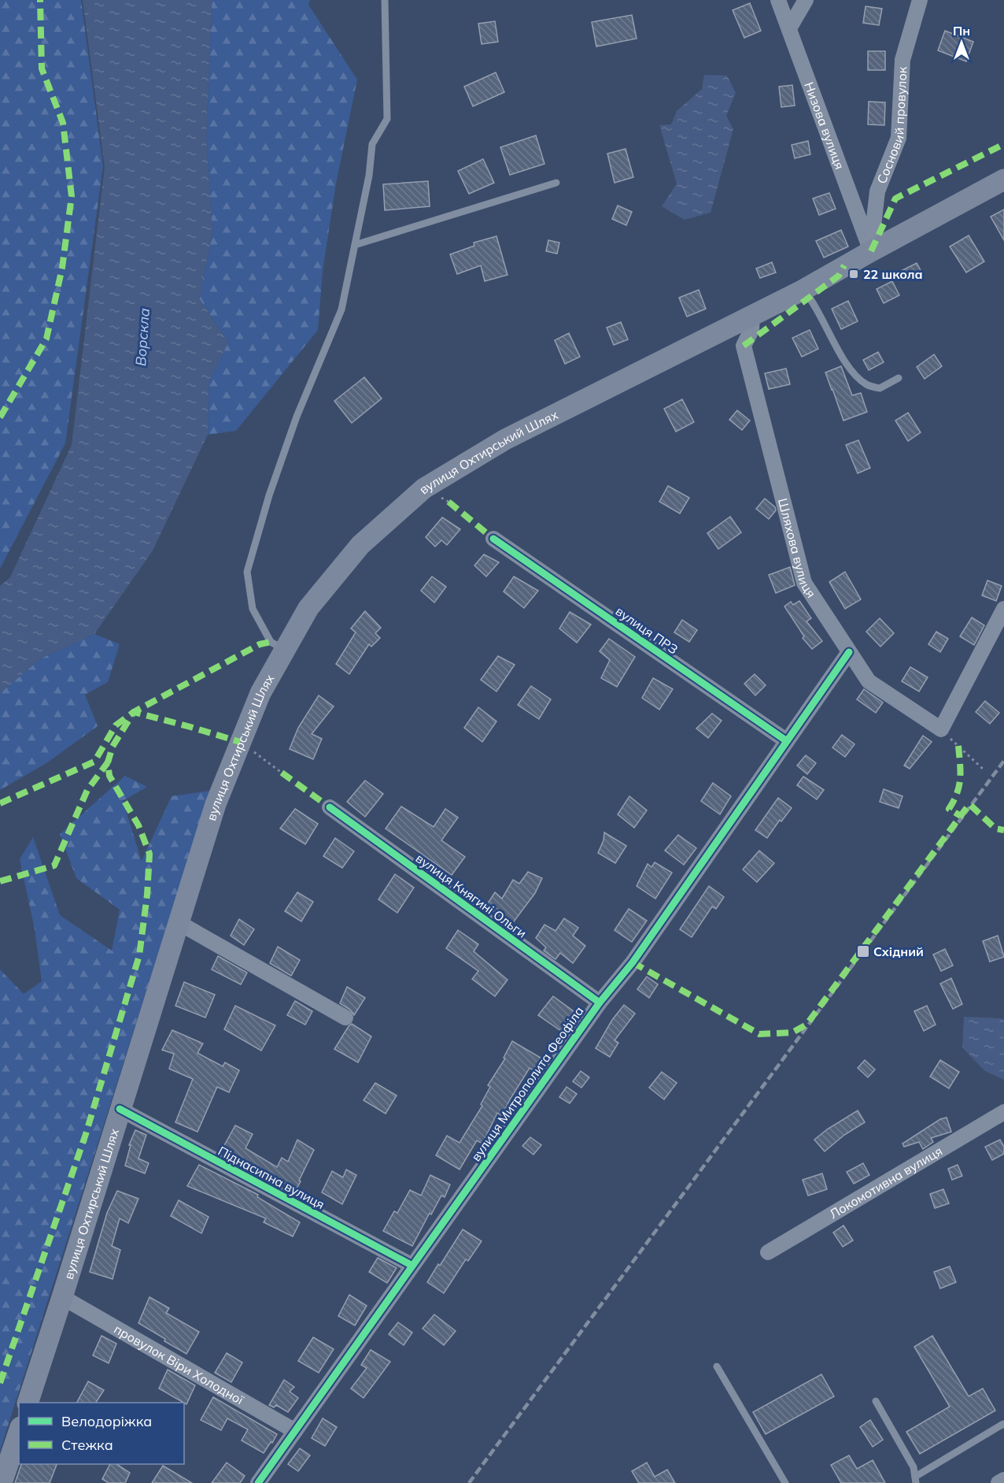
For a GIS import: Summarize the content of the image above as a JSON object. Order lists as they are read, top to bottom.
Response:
{
  "streets": {
    "main road": ["вулиця Охтирський Шлях"],
    "street": [
      "Сосновий провулок",
      "Низова вулиця",
      "Шляхова вулиця",
      "вулиця ПРЗ",
      "вулиця Княгині Ольги",
      "вулиця Митрополита Феофіла",
      "Піднасипна вулиця",
      "Локомотивна вулиця",
      "провулок Віри Холодної"
    ]
  },
  "crossings": [
    ["Сосновий провулок", "Низова вулиця"],
    ["Сосновий провулок", "вулиця Охтирський Шлях"],
    ["Низова вулиця", "вулиця Охтирський Шлях"],
    ["вулиця Охтирський Шлях", "Шляхова вулиця"],
    ["вулиця Охтирський Шлях", "Піднасипна вулиця"],
    ["вулиця Охтирський Шлях", "провулок Віри Холодної"],
    ["Шляхова вулиця", "вулиця Митрополита Феофіла"],
    ["вулиця ПРЗ", "вулиця Митрополита Феофіла"],
    ["вулиця Княгині Ольги", "вулиця Митрополита Феофіла"],
    ["вулиця Митрополита Феофіла", "Піднасипна вулиця"],
    ["вулиця Митрополита Феофіла", "провулок Віри Холодної"]
  ],
  "water": ["Ворскла"],
  "places": {
    "transit": ["22 школа", "Східний"]
  },
  "legend": ["Велодоріжка", "Стежка"],
  "north": "top"
}
